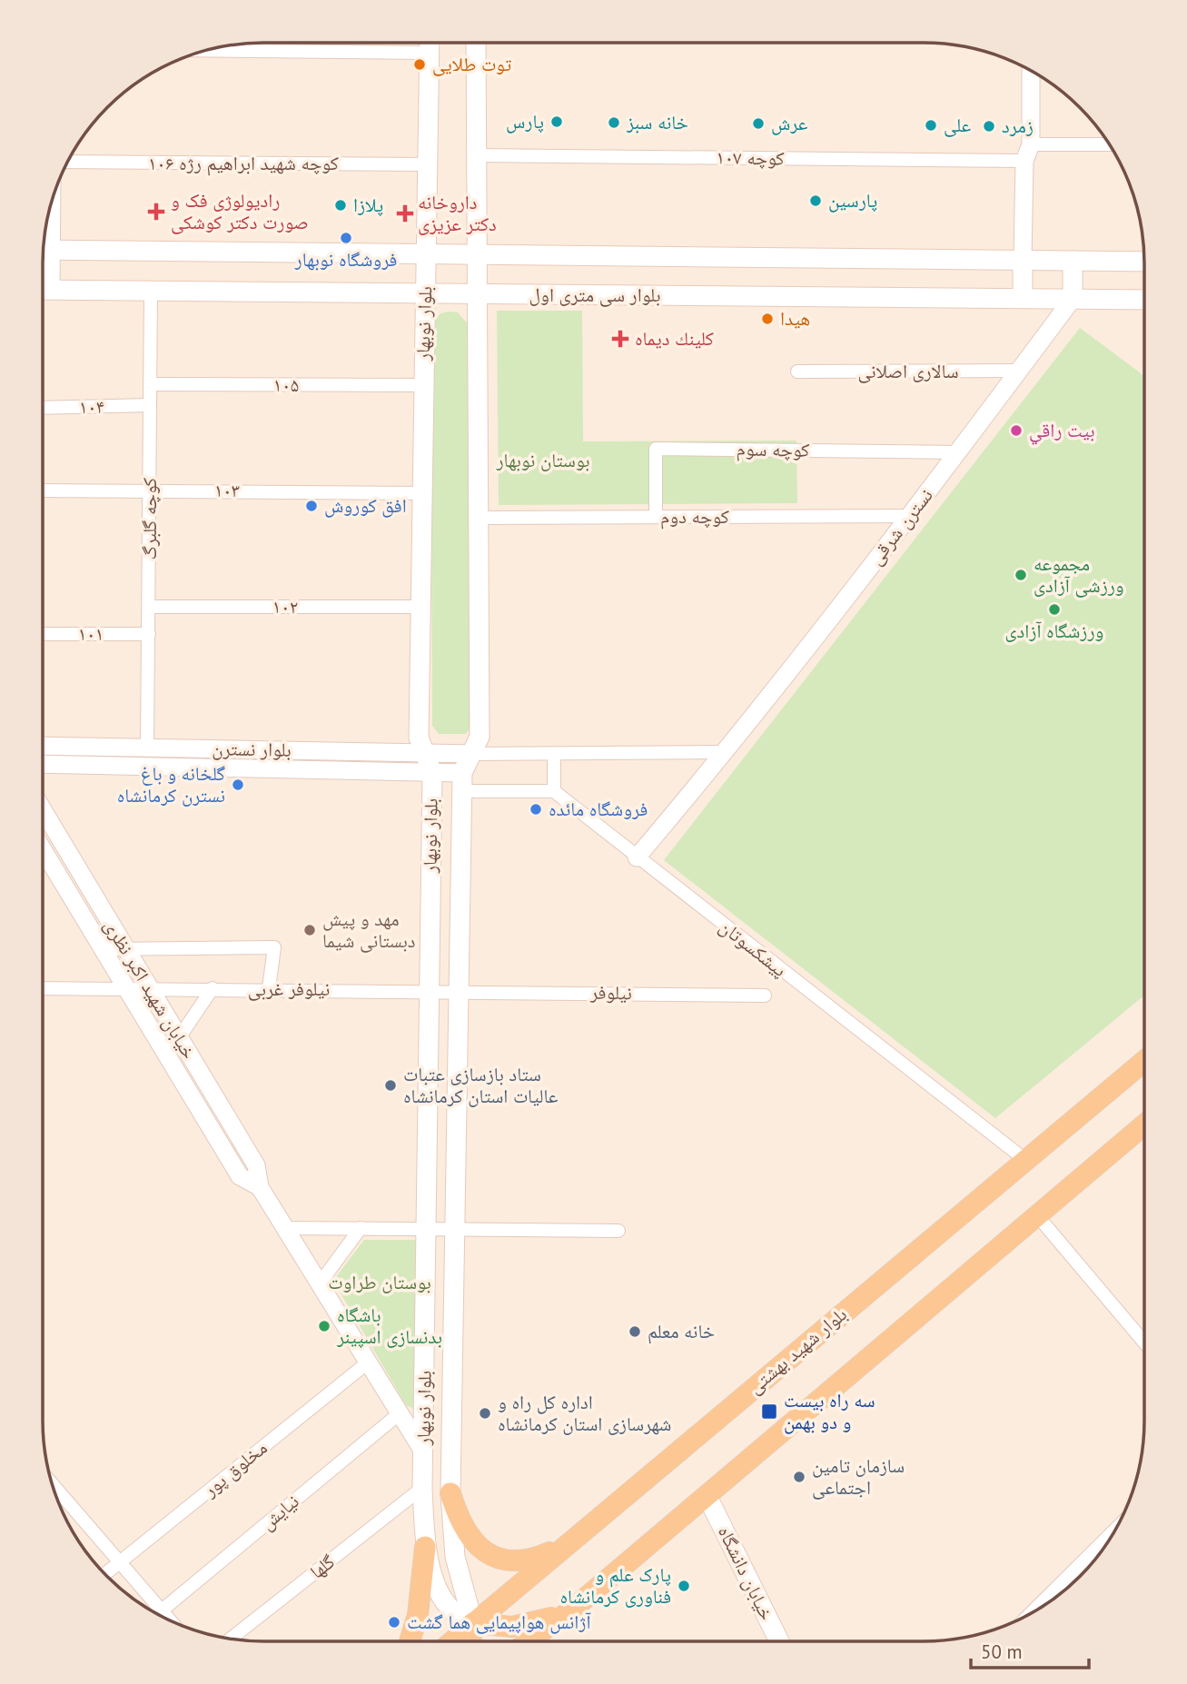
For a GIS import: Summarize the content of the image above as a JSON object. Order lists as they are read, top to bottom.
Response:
{
  "streets": {
    "main road": [
      "بلوار سی متری اول",
      "بلوار نوبهار",
      "بلوار شهید بهشتی",
      "خیابان دانشگاه"
    ],
    "street": [
      "کوچه ۱۰۷",
      "کوچه شهید ابراهیم رژه ۱۰۶",
      "سالاری اصلانی",
      "۱۰۵",
      "۱۰۴",
      "کوچه سوم",
      "۱۰۳",
      "کوچه دوم",
      "کوچه گلبرگ",
      "نسترن شرقی",
      "۱۰۲",
      "۱۰۱",
      "بلوار نسترن",
      "پیشکسوتان",
      "خیابان شهید اکبر نظری",
      "نیلوفر غربی",
      "نیلوفر",
      "مخلوق پور",
      "نیایش",
      "گلها"
    ]
  },
  "crossings": [
    ["کوچه ۱۰۷", "بلوار نوبهار"],
    ["کوچه شهید ابراهیم رژه ۱۰۶", "بلوار نوبهار"],
    ["بلوار سی متری اول", "بلوار نوبهار"],
    ["بلوار سی متری اول", "کوچه گلبرگ"],
    ["بلوار سی متری اول", "نسترن شرقی"],
    ["بلوار نوبهار", "۱۰۵"],
    ["بلوار نوبهار", "۱۰۳"],
    ["بلوار نوبهار", "کوچه دوم"],
    ["بلوار نوبهار", "۱۰۲"],
    ["بلوار نوبهار", "بلوار نسترن"],
    ["بلوار نوبهار", "خیابان شهید اکبر نظری"],
    ["بلوار نوبهار", "نیلوفر غربی"],
    ["بلوار نوبهار", "نیلوفر"],
    ["بلوار نوبهار", "بلوار شهید بهشتی"],
    ["بلوار نوبهار", "گلها"],
    ["سالاری اصلانی", "نسترن شرقی"],
    ["۱۰۵", "کوچه گلبرگ"],
    ["۱۰۴", "کوچه گلبرگ"],
    ["کوچه سوم", "کوچه دوم"],
    ["کوچه سوم", "نسترن شرقی"],
    ["۱۰۳", "کوچه گلبرگ"],
    ["کوچه دوم", "نسترن شرقی"],
    ["کوچه گلبرگ", "۱۰۲"],
    ["کوچه گلبرگ", "۱۰۱"],
    ["کوچه گلبرگ", "بلوار نسترن"],
    ["نسترن شرقی", "پیشکسوتان"],
    ["پیشکسوتان", "بلوار شهید بهشتی"],
    ["خیابان شهید اکبر نظری", "نیلوفر غربی"],
    ["خیابان شهید اکبر نظری", "مخلوق پور"],
    ["خیابان شهید اکبر نظری", "نیایش"],
    ["نیلوفر غربی", "نیلوفر"]
  ],
  "parks": ["بوستان نوبهار", "بوستان طراوت"],
  "places": {
    "other": [
      "توت طلایی",
      "پارس",
      "خانه سبز",
      "عرش",
      "علی",
      "زمرد",
      "پارسین",
      "پلازا",
      "فروشگاه نوبهار",
      "هیدا",
      "بيت راقي",
      "افق کوروش",
      "مجموعه ورزشی آزادی",
      "ورزشگاه آزادی",
      "گلخانه و باغ نسترن کرمانشاه",
      "فروشگاه مائده",
      "مهد و پیش دبستانی شیما",
      "ستاد بازسازی عتبات عالیات استان کرمانشاه",
      "باشگاه بدنسازی اسپینر",
      "خانه معلم",
      "اداره کل راه و شهرسازی استان کرمانشاه",
      "سازمان تامین اجتماعی",
      "پارک علم و فناوری کرمانشاه",
      "آژانس هواپیمایی هما گشت"
    ],
    "health": ["رادیولوژی فک و صورت دکتر کوشکی", "داروخانه دکتر عزیزی", "كلينك ديماه"],
    "transit": ["سه راه بیست و دو بهمن"]
  },
  "scale_bar": "50 m"
}
